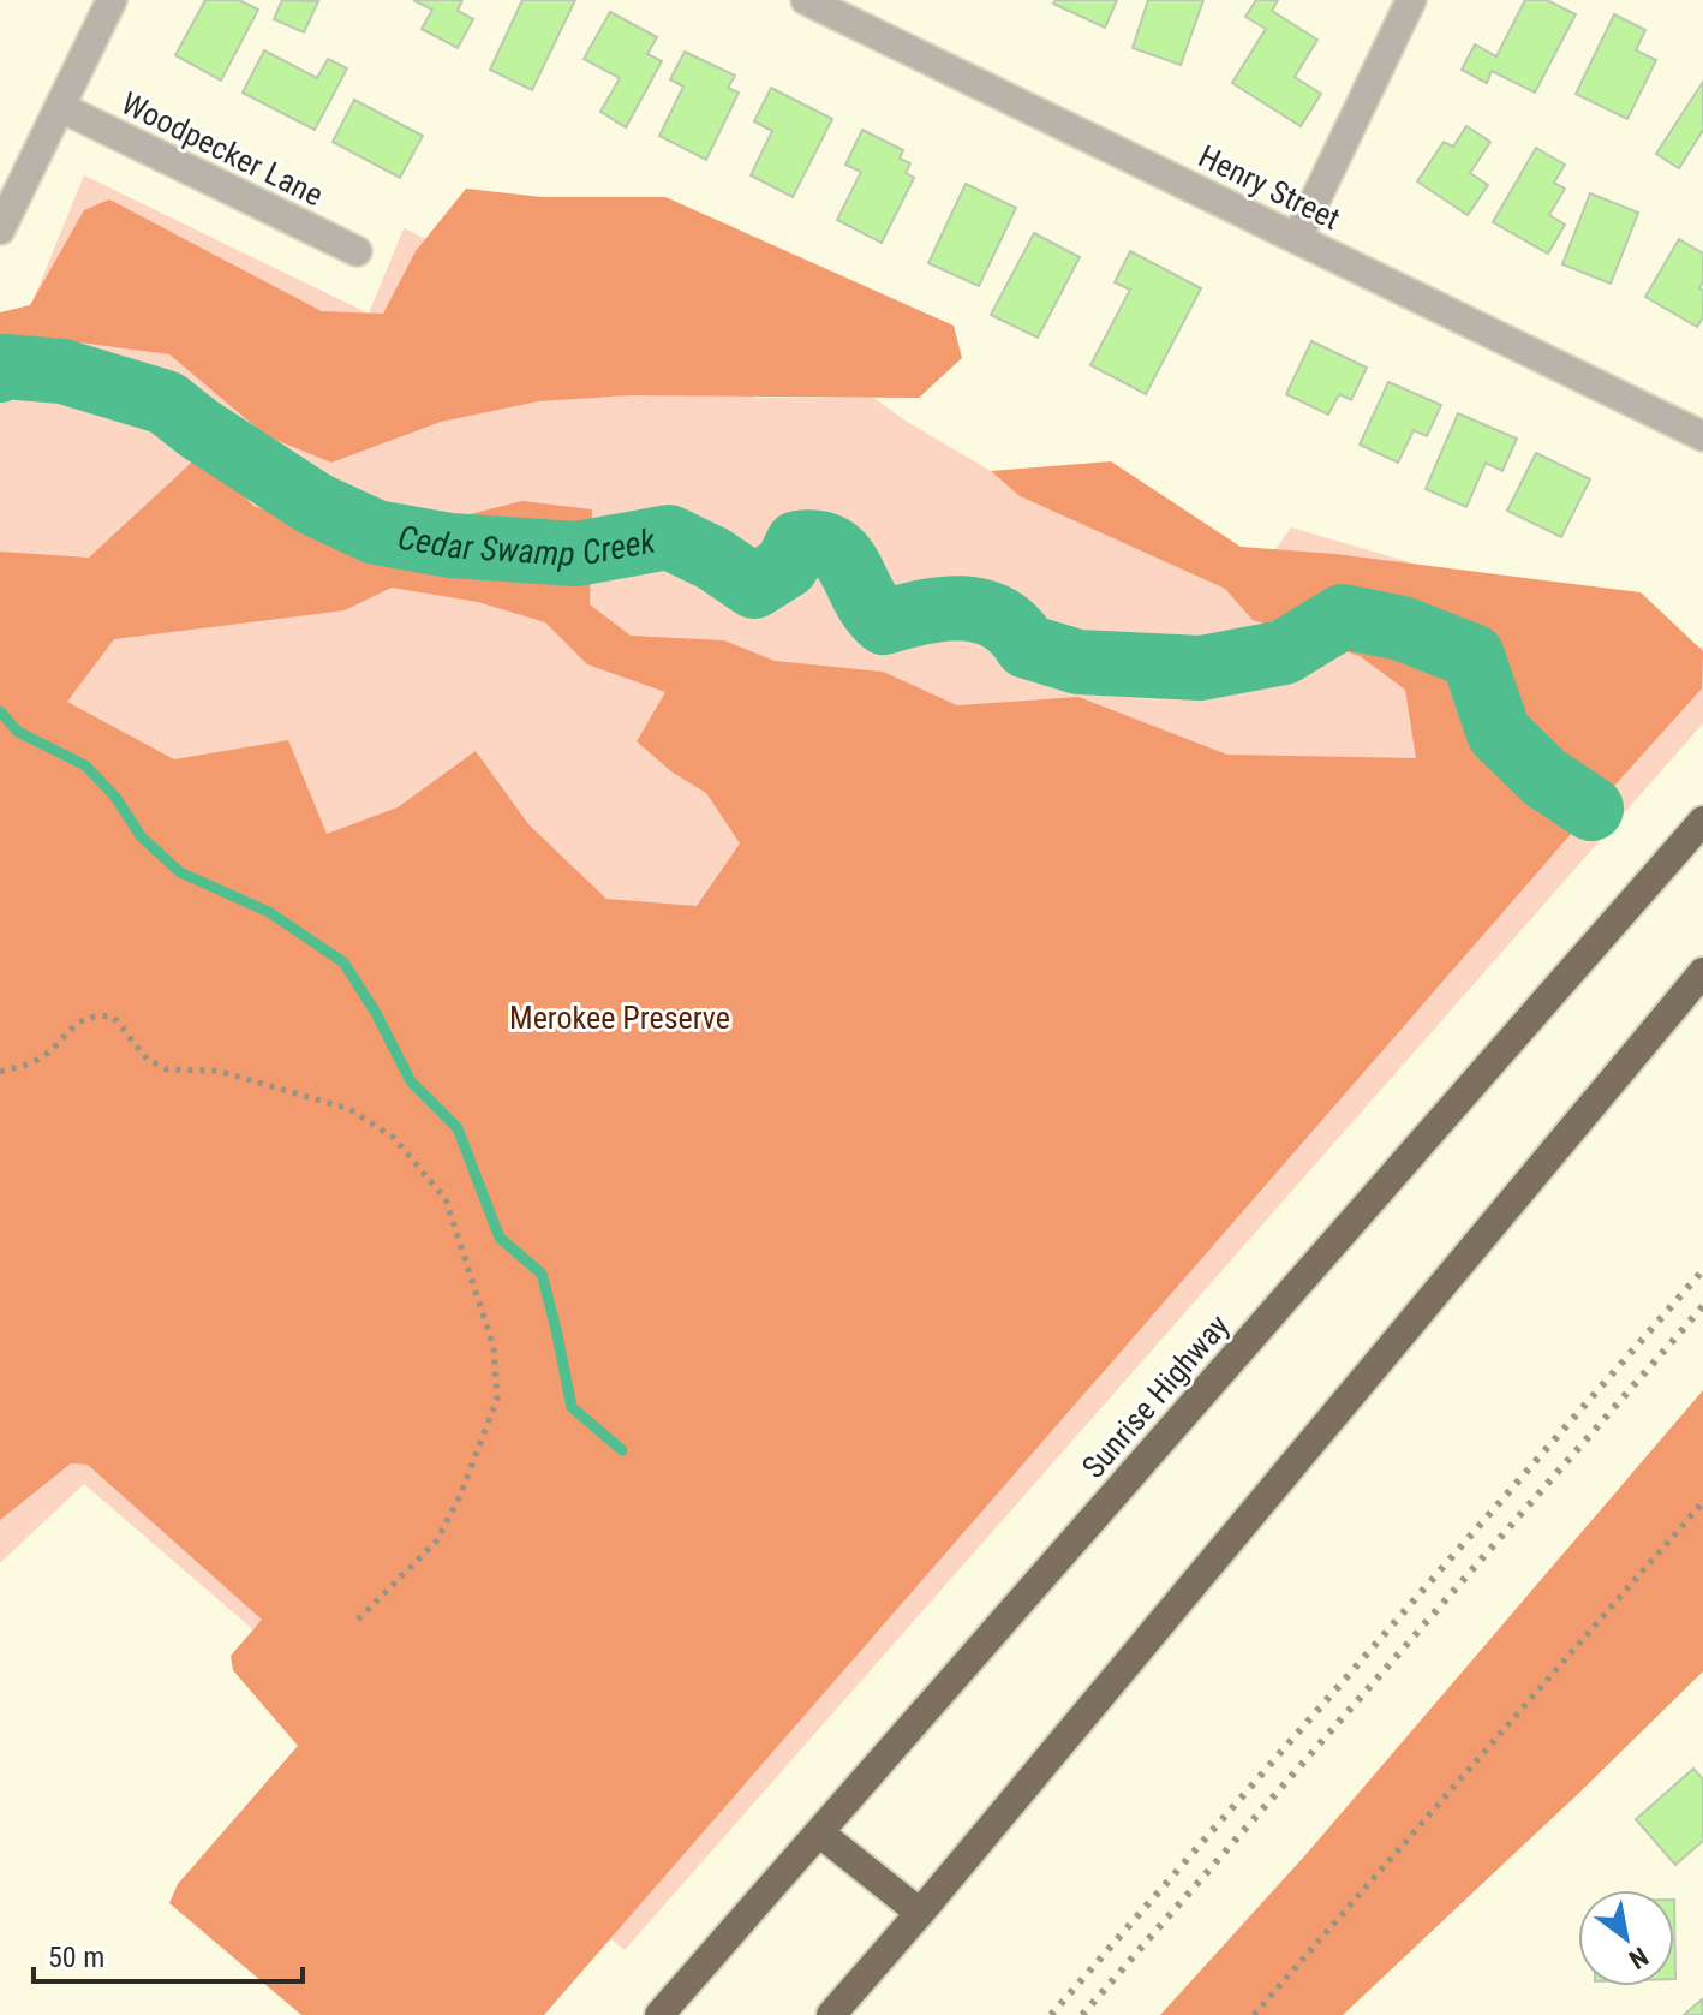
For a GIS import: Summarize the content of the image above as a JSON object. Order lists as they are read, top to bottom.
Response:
{
  "streets": {
    "highway": ["Sunrise Highway"],
    "street": ["Woodpecker Lane", "Henry Street"]
  },
  "water": ["Cedar Swamp Creek"],
  "parks": ["Merokee Preserve"],
  "scale_bar": "50 m",
  "north": "bottom right"
}
